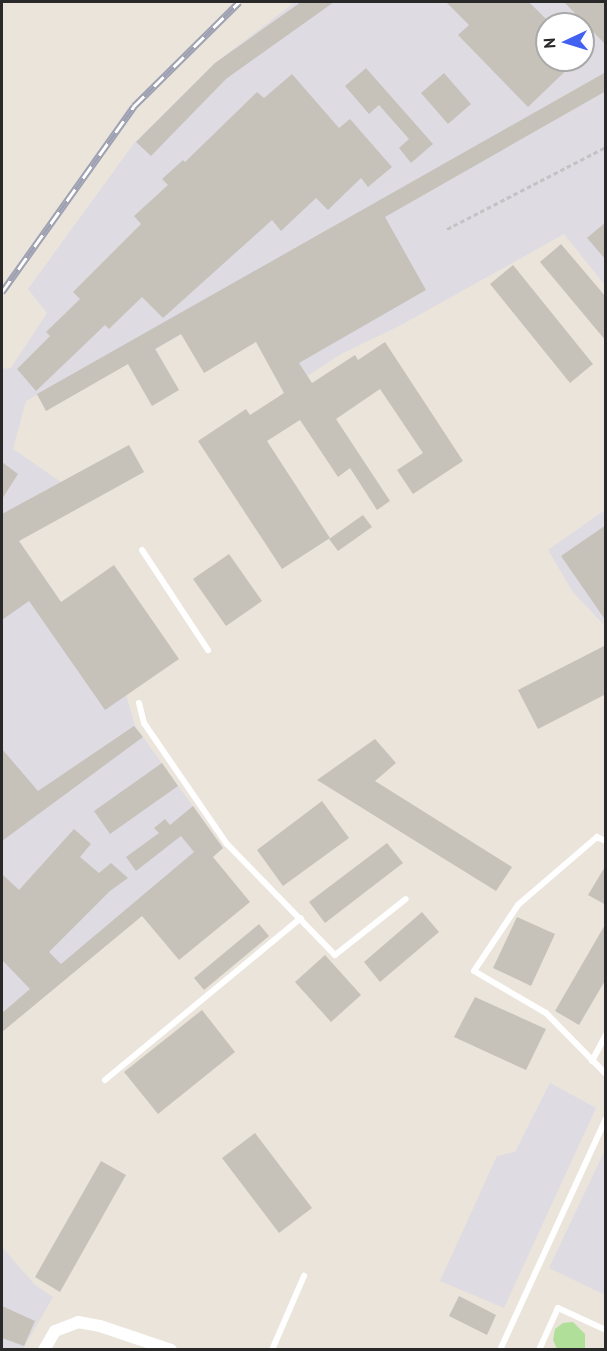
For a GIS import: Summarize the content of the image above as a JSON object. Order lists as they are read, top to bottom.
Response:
{
  "north": "left"
}
